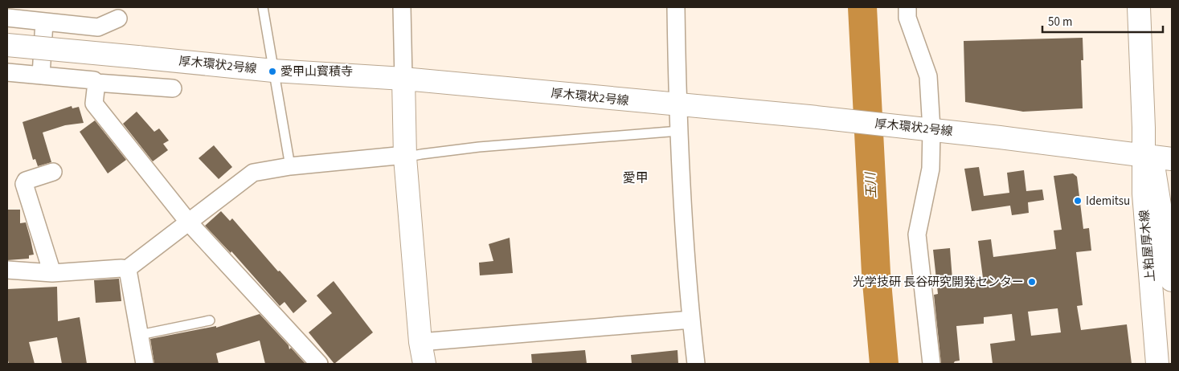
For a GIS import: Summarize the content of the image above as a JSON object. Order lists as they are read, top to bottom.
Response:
{
  "streets": {
    "street": ["厚木環状2号線", "上粕屋厚木線"]
  },
  "crossings": [
    ["厚木環状2号線", "上粕屋厚木線"]
  ],
  "districts": ["愛甲"],
  "water": ["玉川"],
  "places": ["愛甲山寳積寺", "Idemitsu", "光学技研 長谷研究開発センター"],
  "scale_bar": "50 m"
}
